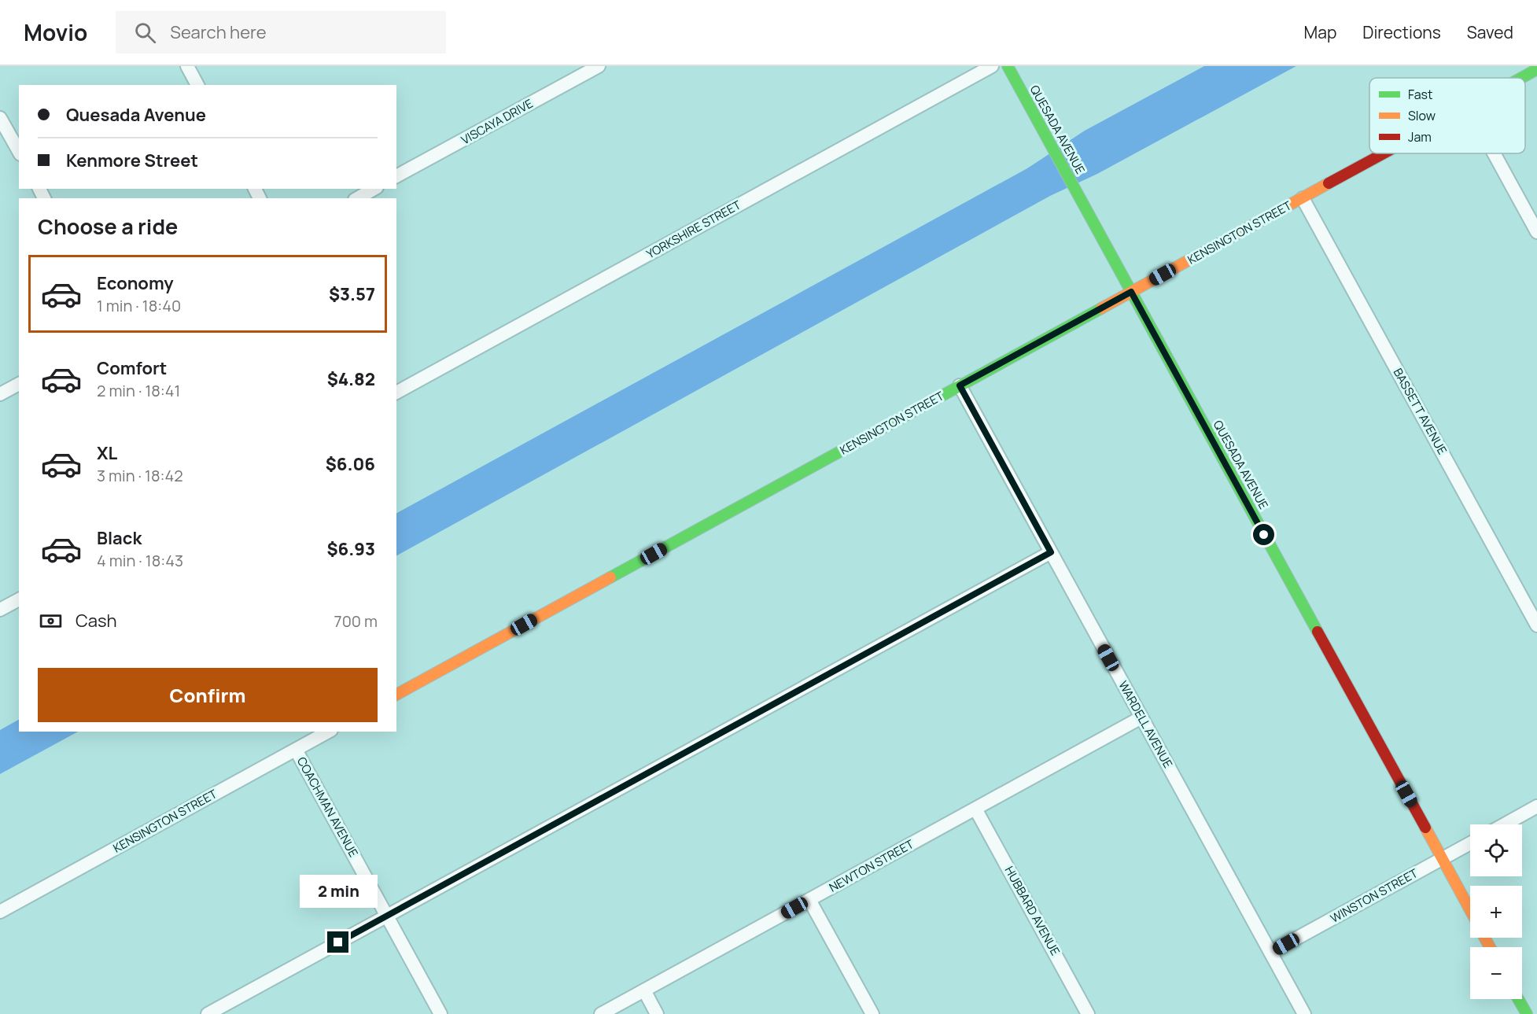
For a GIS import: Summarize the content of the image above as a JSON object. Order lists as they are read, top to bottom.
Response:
{
  "streets": {
    "street": [
      "VISCAYA DRIVE",
      "QUESADA AVENUE",
      "YORKSHIRE STREET",
      "KENSINGTON STREET",
      "BASSETT AVENUE",
      "WARDELL AVENUE",
      "COACHMAN AVENUE",
      "NEWTON STREET",
      "WINSTON STREET",
      "HUBBARD AVENUE"
    ]
  },
  "crossings": [
    ["QUESADA AVENUE", "KENSINGTON STREET"],
    ["QUESADA AVENUE", "WINSTON STREET"],
    ["KENSINGTON STREET", "BASSETT AVENUE"],
    ["KENSINGTON STREET", "WARDELL AVENUE"],
    ["KENSINGTON STREET", "COACHMAN AVENUE"],
    ["WARDELL AVENUE", "NEWTON STREET"],
    ["WARDELL AVENUE", "WINSTON STREET"],
    ["NEWTON STREET", "HUBBARD AVENUE"]
  ],
  "legend": ["Fast", "Slow", "Jam"],
  "page": {
    "header": "Movio",
    "search": "Search here",
    "nav": ["Map", "Directions", "Saved"],
    "banner": ["Quesada Avenue", "Kenmore Street"],
    "heading": "Choose a ride",
    "list": [
      {
        "name": "Economy",
        "note": "1 min · 18:40",
        "value": "$3.57"
      },
      {
        "name": "Comfort",
        "note": "2 min · 18:41",
        "value": "$4.82"
      },
      {
        "name": "XL",
        "note": "3 min · 18:42",
        "value": "$6.06"
      },
      {
        "name": "Black",
        "note": "4 min · 18:43",
        "value": "$6.93"
      }
    ],
    "pay": ["Cash", "700 m"],
    "buttons": "Confirm",
    "map_buttons": ["+", "−"],
    "bubble": "2 min"
  }
}
